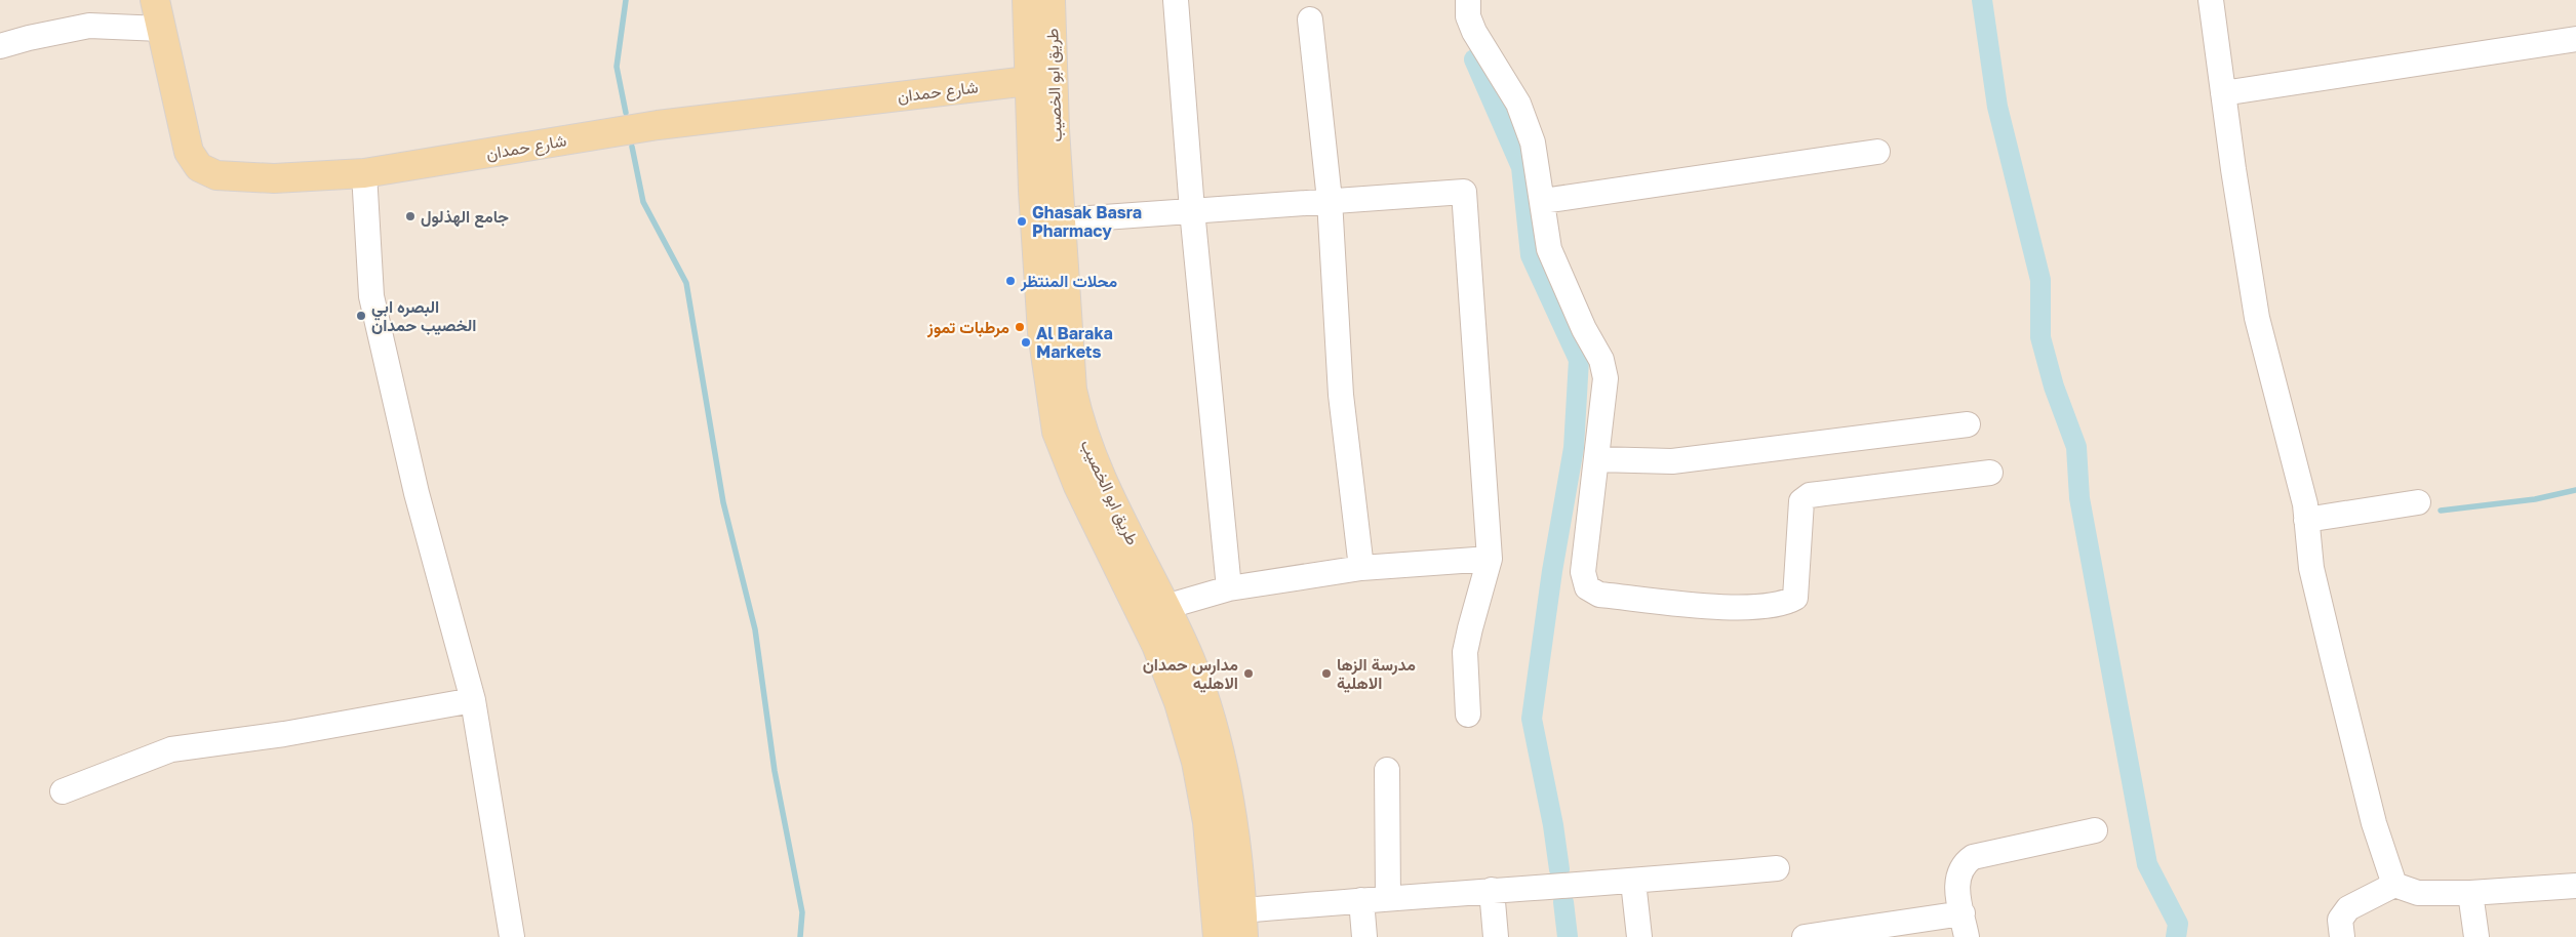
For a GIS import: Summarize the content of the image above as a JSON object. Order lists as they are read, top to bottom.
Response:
{
  "streets": {
    "main road": ["طريق ابو الخصيب", "شارع حمدان"]
  },
  "crossings": [
    ["طريق ابو الخصيب", "شارع حمدان"]
  ],
  "places": [
    "جامع الهذلول",
    "Ghasak Basra Pharmacy",
    "محلات المنتظر",
    "البصره ابي الخصيب حمدان",
    "مرطبات تموز",
    "Al Baraka Markets",
    "مدارس حمدان الاهليه",
    "مدرسة الزها الاهلية"
  ]
}
